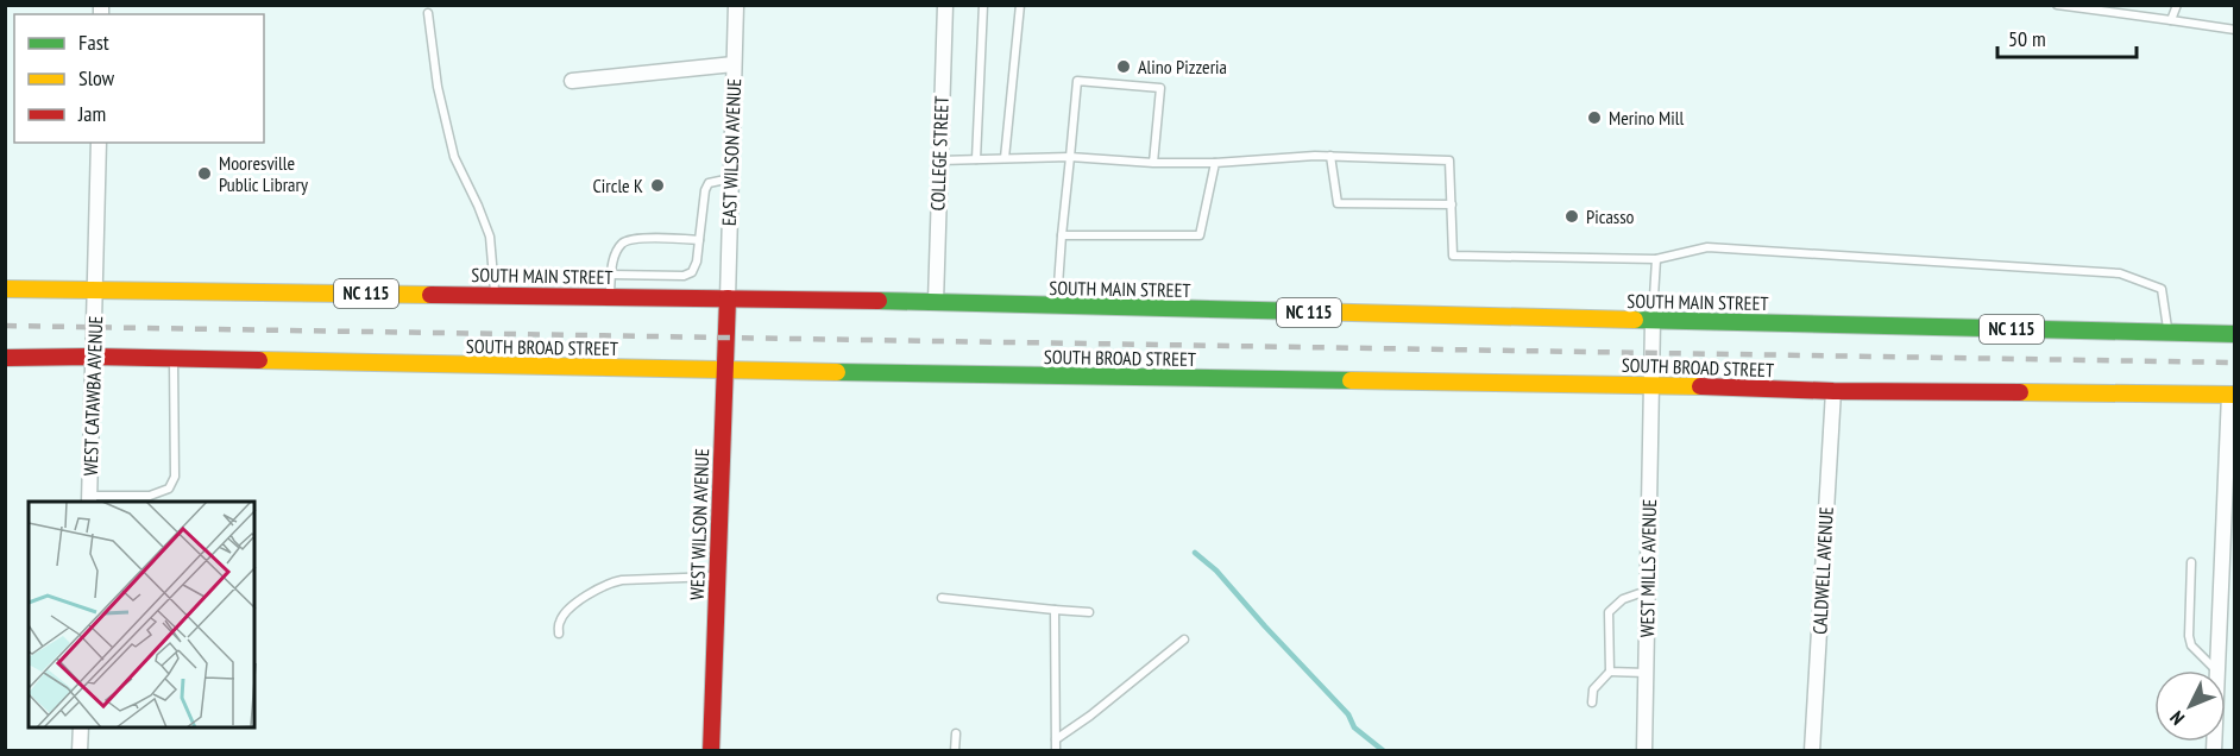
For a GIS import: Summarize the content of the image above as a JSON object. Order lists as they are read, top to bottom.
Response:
{
  "streets": {
    "street": [
      "EAST WILSON AVENUE",
      "COLLEGE STREET",
      "SOUTH MAIN STREET",
      "NC 115",
      "SOUTH BROAD STREET",
      "WEST CATAWBA AVENUE",
      "WEST WILSON AVENUE",
      "WEST MILLS AVENUE",
      "CALDWELL AVENUE"
    ]
  },
  "crossings": [
    ["EAST WILSON AVENUE", "SOUTH MAIN STREET"],
    ["EAST WILSON AVENUE", "WEST WILSON AVENUE"],
    ["COLLEGE STREET", "SOUTH MAIN STREET"],
    ["SOUTH MAIN STREET", "WEST CATAWBA AVENUE"],
    ["SOUTH MAIN STREET", "WEST WILSON AVENUE"],
    ["SOUTH MAIN STREET", "WEST MILLS AVENUE"],
    ["SOUTH BROAD STREET", "WEST CATAWBA AVENUE"],
    ["SOUTH BROAD STREET", "WEST WILSON AVENUE"],
    ["SOUTH BROAD STREET", "WEST MILLS AVENUE"],
    ["SOUTH BROAD STREET", "CALDWELL AVENUE"]
  ],
  "places": [
    "Alino Pizzeria",
    "Merino Mill",
    "Mooresville Public Library",
    "Circle K",
    "Picasso"
  ],
  "legend": ["Fast", "Slow", "Jam"],
  "scale_bar": "50 m",
  "north": "bottom left"
}
